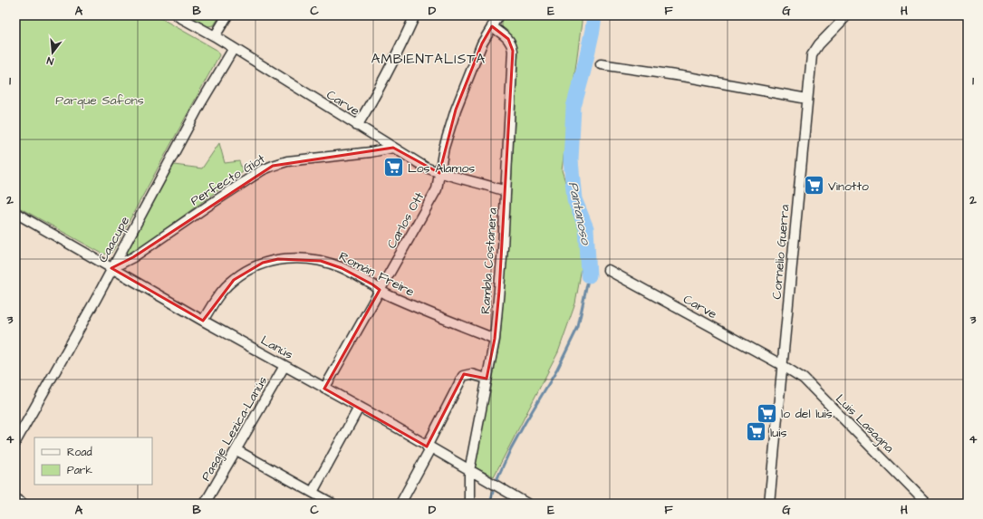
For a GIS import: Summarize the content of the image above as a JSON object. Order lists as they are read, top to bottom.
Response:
{
  "streets": {
    "street": [
      "Carve",
      "Perfecto Giot",
      "Carlos Ott",
      "Caacupe",
      "Cornelio Guerra",
      "Rambla Costanera",
      "Román Freire",
      "Lanús",
      "Luis Lasagna",
      "Pasaje Lezica-Lanús"
    ]
  },
  "crossings": [
    ["Carve", "Perfecto Giot"],
    ["Carve", "Carlos Ott"],
    ["Carve", "Caacupe"],
    ["Carve", "Cornelio Guerra"],
    ["Carve", "Rambla Costanera"],
    ["Carve", "Luis Lasagna"],
    ["Perfecto Giot", "Caacupe"],
    ["Perfecto Giot", "Lanús"],
    ["Carlos Ott", "Rambla Costanera"],
    ["Carlos Ott", "Román Freire"],
    ["Carlos Ott", "Lanús"],
    ["Caacupe", "Lanús"],
    ["Cornelio Guerra", "Luis Lasagna"],
    ["Rambla Costanera", "Román Freire"],
    ["Rambla Costanera", "Lanús"],
    ["Román Freire", "Lanús"],
    ["Lanús", "Pasaje Lezica-Lanús"]
  ],
  "districts": ["AMBIENTALISTA"],
  "water": ["Pantanoso"],
  "parks": ["Parque Safons"],
  "places": {
    "supermarket": [
      "Los Alamos",
      "Vinotto",
      "lo del luis",
      "luis"
    ]
  },
  "legend": ["Road", "Park"],
  "north": "bottom",
  "grid": {
    "columns": [
      "A",
      "B",
      "C",
      "D",
      "E",
      "F",
      "G",
      "H"
    ],
    "rows": [
      "1",
      "2",
      "3",
      "4"
    ]
  }
}
